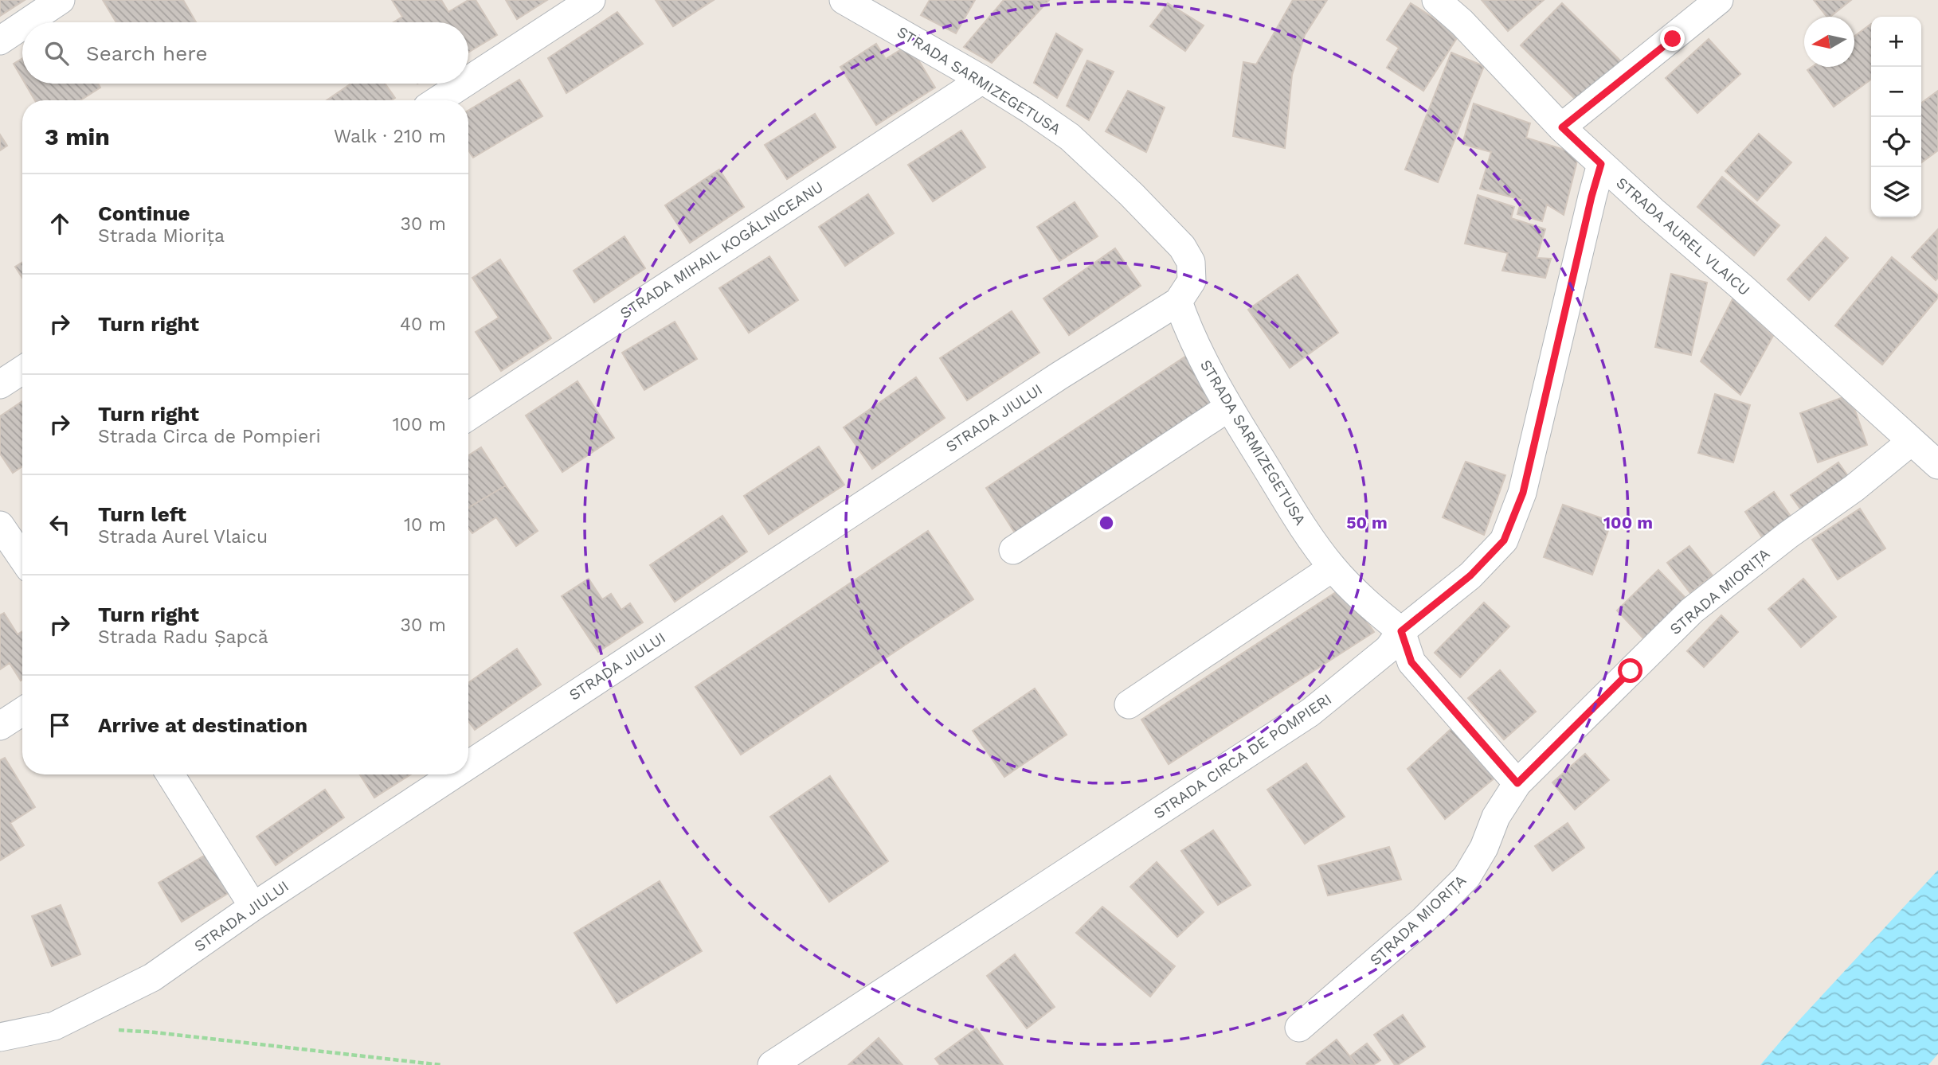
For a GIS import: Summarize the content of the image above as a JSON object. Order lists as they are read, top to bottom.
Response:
{
  "streets": {
    "street": [
      "STRADA SARMIZEGETUSA",
      "STRADA AUREL VLAICU",
      "STRADA MIHAIL KOGĂLNICEANU",
      "STRADA JIULUI",
      "STRADA MIORIȚA",
      "STRADA CIRCA DE POMPIERI"
    ]
  },
  "crossings": [
    ["STRADA SARMIZEGETUSA", "STRADA MIHAIL KOGĂLNICEANU"],
    ["STRADA SARMIZEGETUSA", "STRADA JIULUI"],
    ["STRADA SARMIZEGETUSA", "STRADA CIRCA DE POMPIERI"],
    ["STRADA AUREL VLAICU", "STRADA MIORIȚA"],
    ["STRADA AUREL VLAICU", "STRADA CIRCA DE POMPIERI"]
  ],
  "north": "left",
  "page": {
    "map_buttons": ["+", "−"],
    "search": "Search here",
    "heading": ["3 min", "Walk · 210 m"],
    "list": [
      ["Continue", "Strada Miorița", "30 m"],
      ["Turn right", "40 m"],
      ["Turn right", "Strada Circa de Pompieri", "100 m"],
      ["Turn left", "Strada Aurel Vlaicu", "10 m"],
      ["Turn right", "Strada Radu Șapcă", "30 m"],
      "Arrive at destination"
    ]
  },
  "rings": ["50 m", "100 m"]
}
